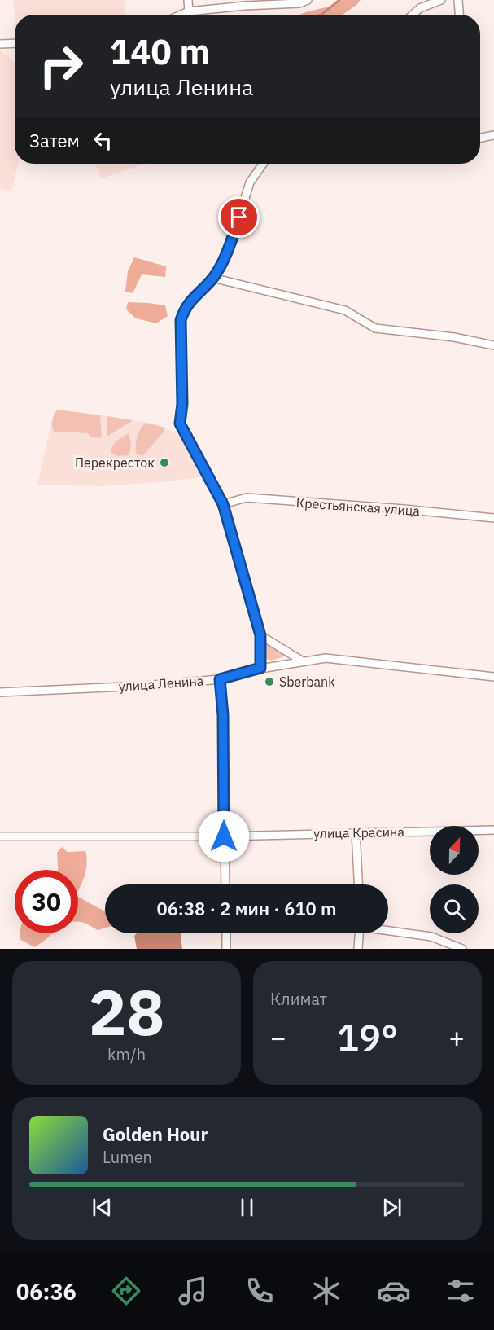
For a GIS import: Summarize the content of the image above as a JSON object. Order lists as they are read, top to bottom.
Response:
{
  "streets": {
    "street": ["Крестьянская улица", "улица Ленина", "улица Красина"]
  },
  "places": ["Перекресток", "Sberbank"],
  "north": "top",
  "page": {
    "turn": ["140 m", "улица Ленина"],
    "then": "Затем",
    "limit": "30",
    "trip": "06:38 · 2 мин · 610 m",
    "tile": [
      ["28", "km/h"],
      "Климат"
    ],
    "heat": ["−", "19°", "+"],
    "song": ["Golden Hour", "Lumen"],
    "tabs": "06:36"
  }
}
